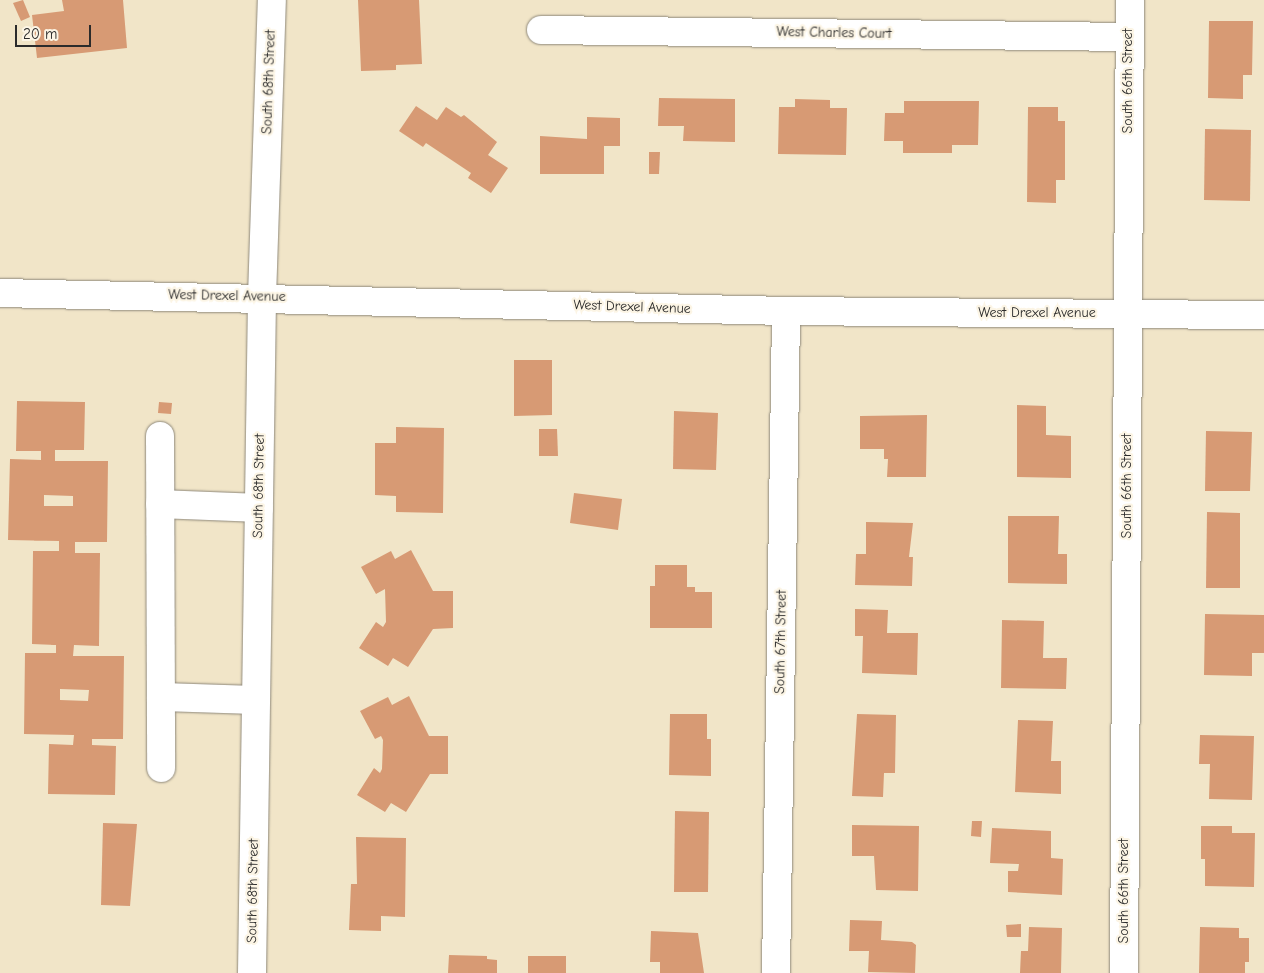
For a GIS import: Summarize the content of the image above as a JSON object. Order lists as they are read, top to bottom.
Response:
{
  "streets": {
    "street": [
      "West Charles Court",
      "South 66th Street",
      "South 68th Street",
      "West Drexel Avenue",
      "South 67th Street"
    ]
  },
  "crossings": [
    ["West Charles Court", "South 66th Street"],
    ["South 66th Street", "West Drexel Avenue"],
    ["South 68th Street", "West Drexel Avenue"],
    ["West Drexel Avenue", "South 67th Street"]
  ],
  "scale_bar": "20 m"
}
